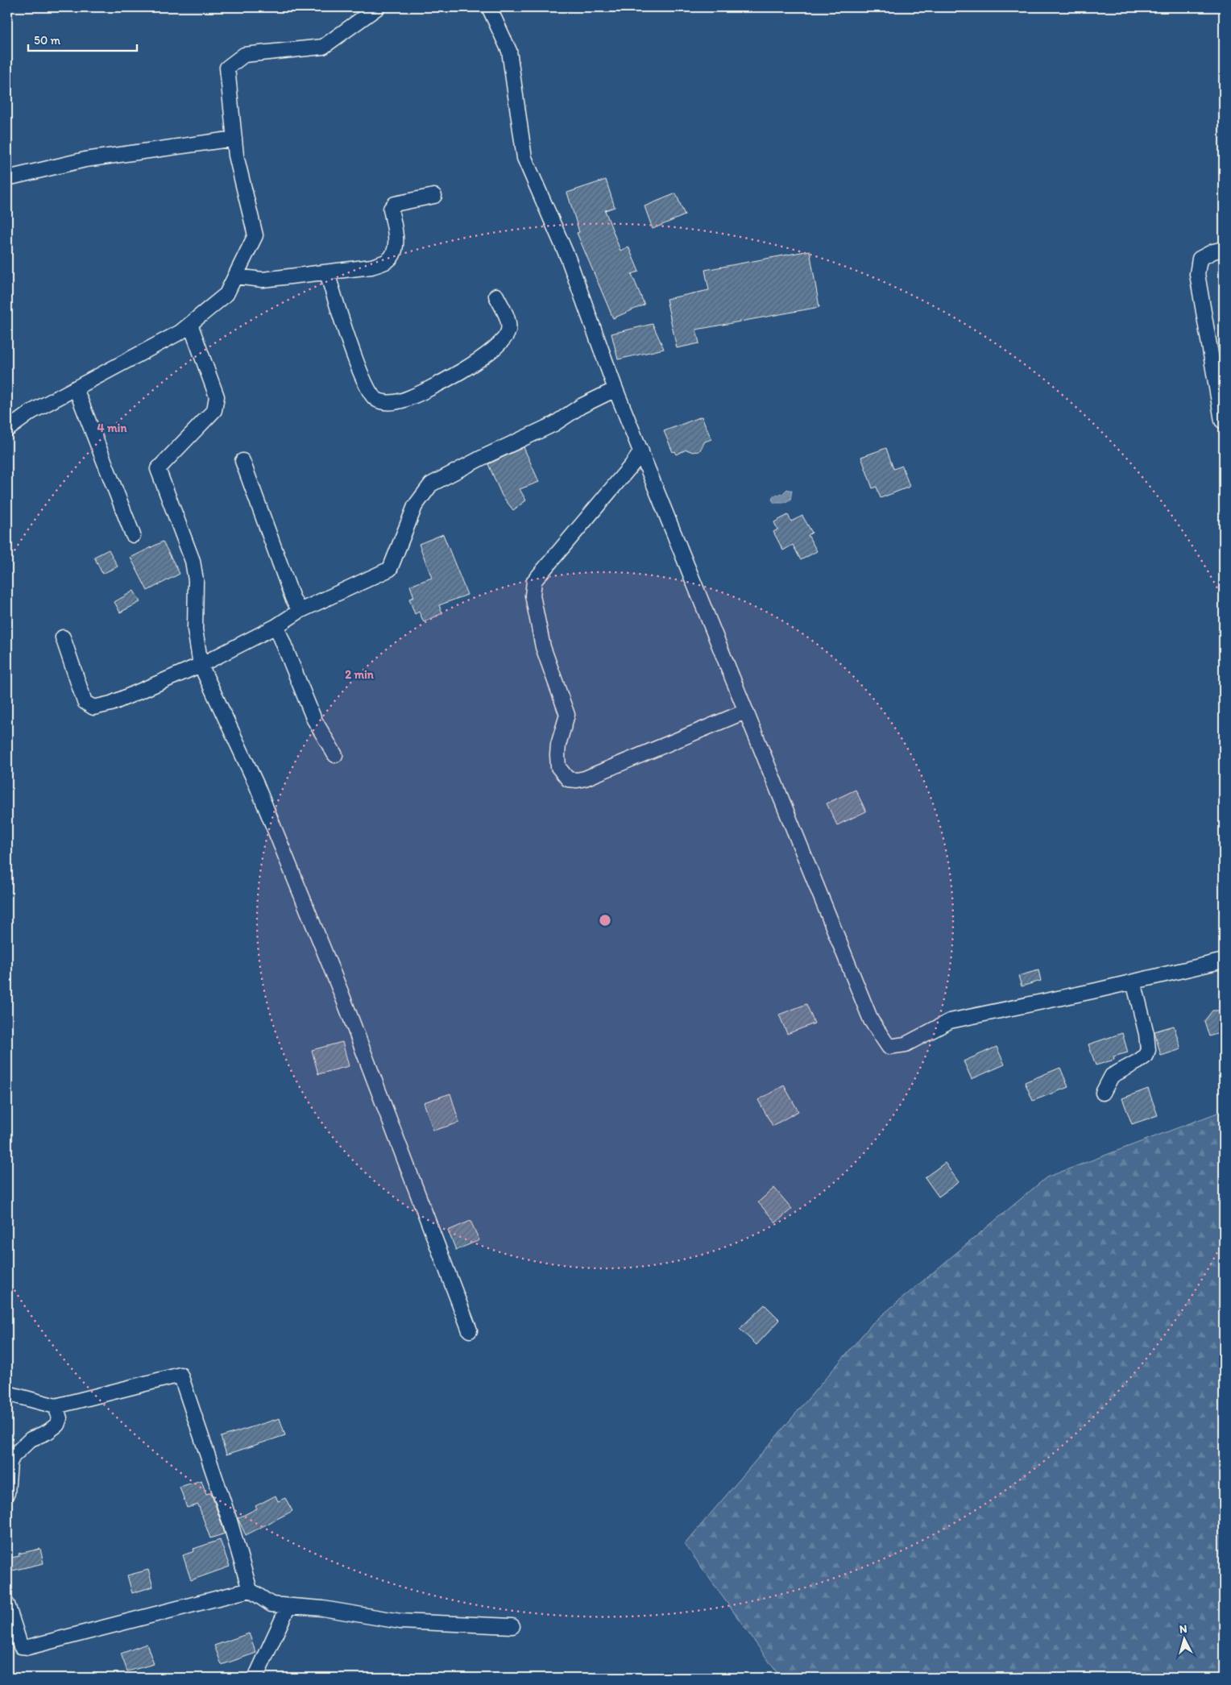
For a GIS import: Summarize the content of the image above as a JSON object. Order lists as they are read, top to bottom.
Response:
{
  "scale_bar": "50 m",
  "north": "top",
  "rings": ["4 min", "2 min"]
}
